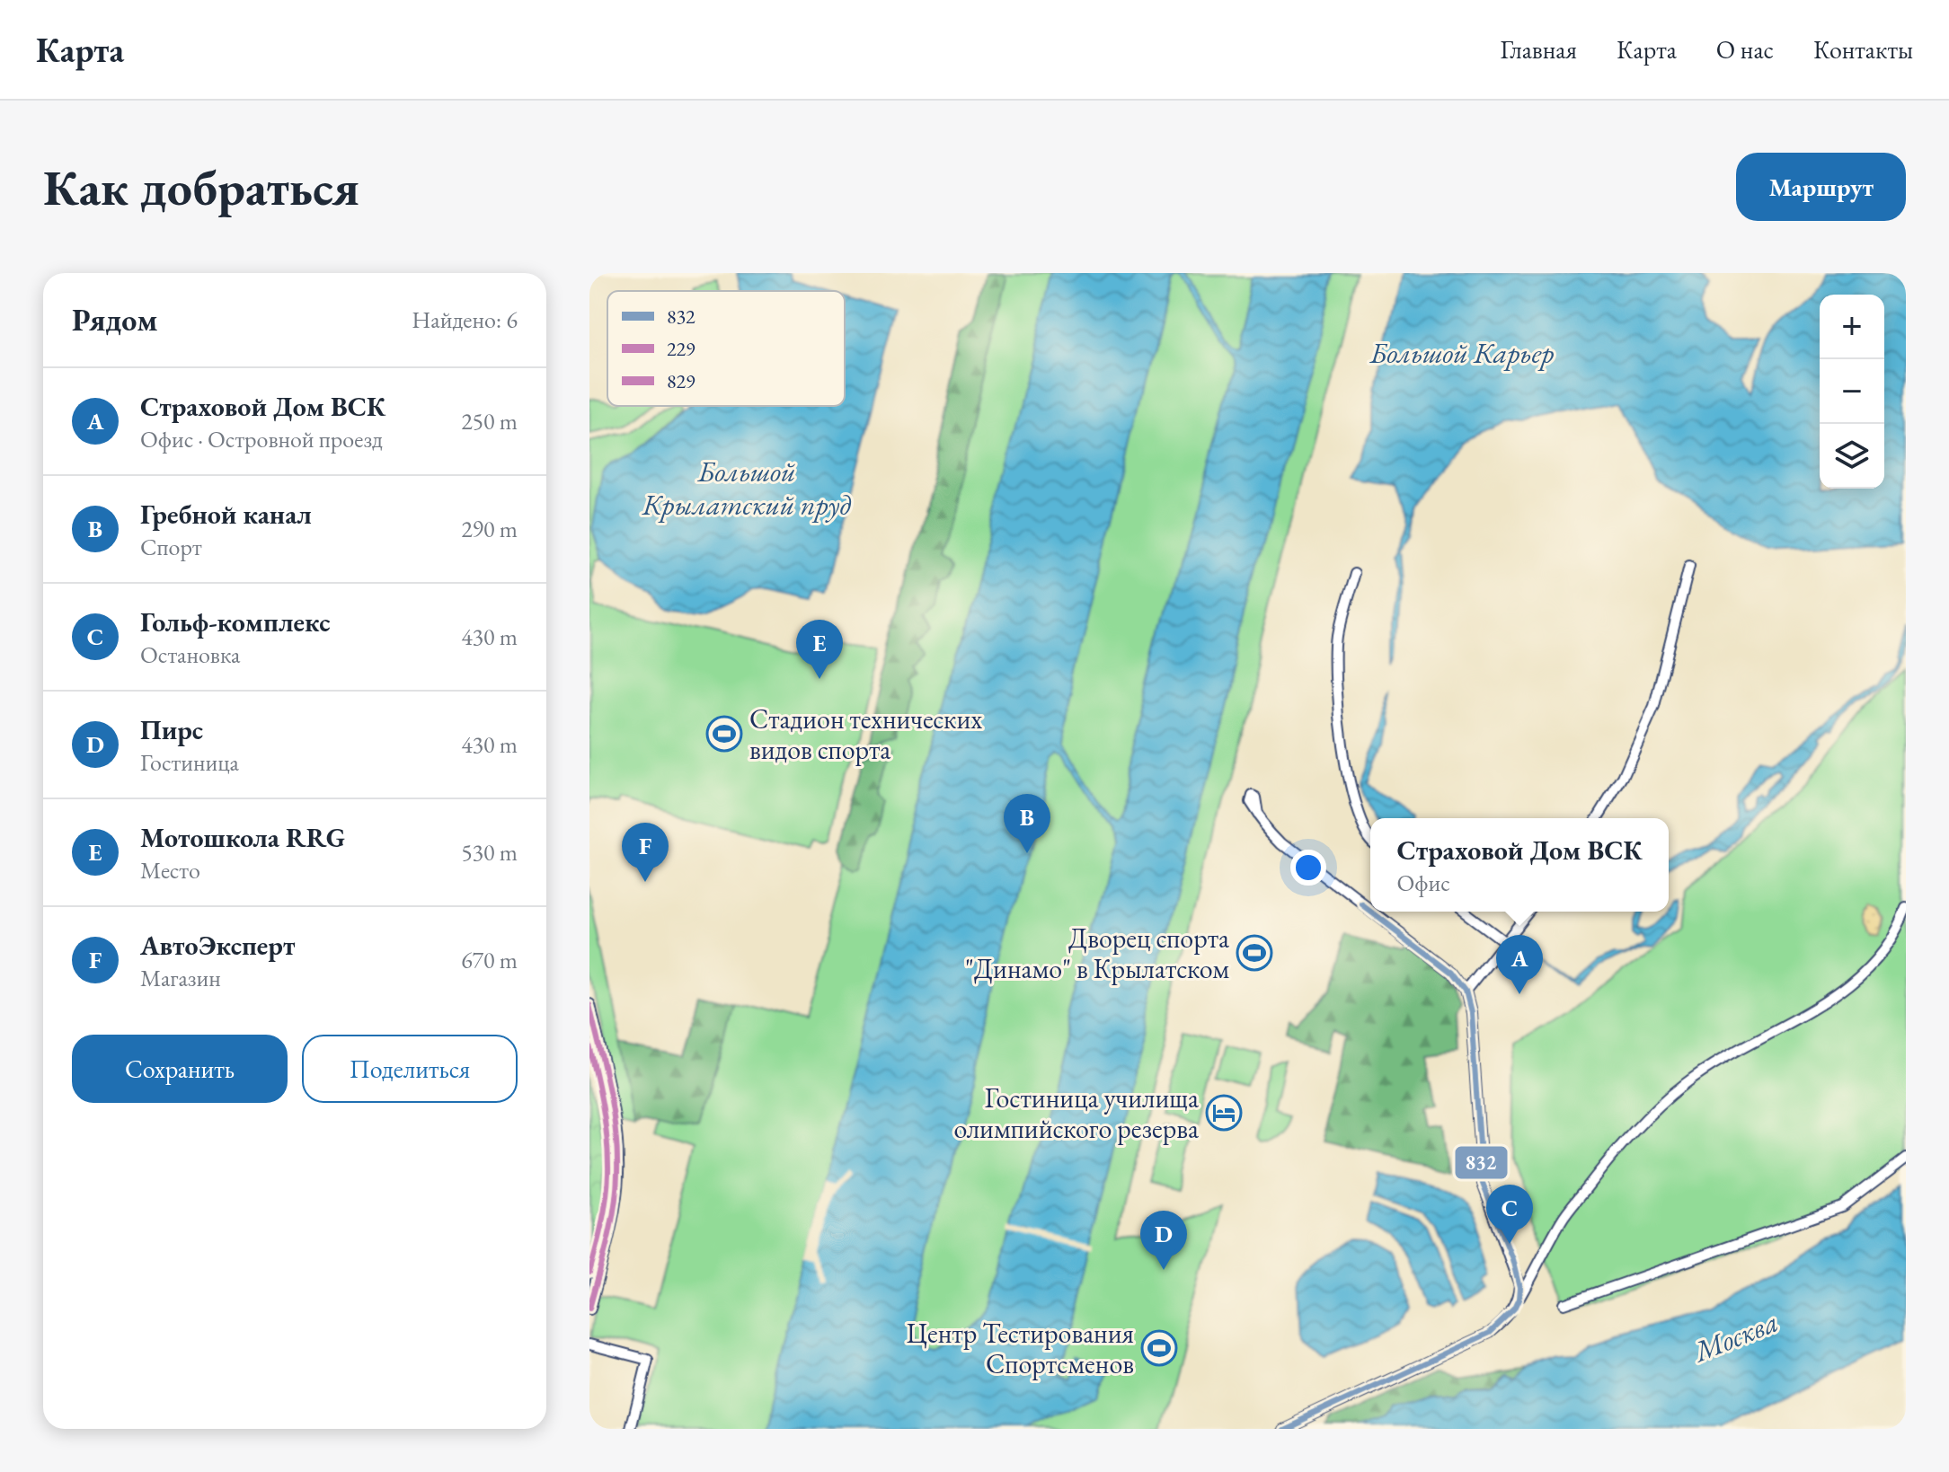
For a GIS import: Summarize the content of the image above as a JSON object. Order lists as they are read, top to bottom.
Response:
{
  "water": ["Большой Карьер", "Большой Крылатский пруд", "Москва"],
  "places": {
    "sports": ["Стадион технических видов спорта", "Дворец спорта \"Динамо\" в Крылатском", "Центр Тестирования Спортсменов"],
    "hotel": ["Гостиница училища олимпийского резерва"]
  },
  "lines": ["transit line 832", "transit line 229", "transit line 829"],
  "legend": ["832", "229", "829"],
  "page": {
    "header": "Карта",
    "nav": [
      "Главная",
      "Карта",
      "О нас",
      "Контакты"
    ],
    "buttons": [
      "Маршрут",
      ["Сохранить", "Поделиться"]
    ],
    "title": "Как добраться",
    "heading": ["Рядом", "Найдено: 6"],
    "map_buttons": ["+", "−"],
    "list": [
      {
        "mark": "A",
        "name": "Страховой Дом ВСК",
        "note": "Офис · Островной проезд",
        "value": "250 m"
      },
      {
        "mark": "B",
        "name": "Гребной канал",
        "note": "Спорт",
        "value": "290 m"
      },
      {
        "mark": "C",
        "name": "Гольф-комплекс",
        "note": "Остановка",
        "value": "430 m"
      },
      {
        "mark": "D",
        "name": "Пирс",
        "note": "Гостиница",
        "value": "430 m"
      },
      {
        "mark": "E",
        "name": "Мотошкола RRG",
        "note": "Место",
        "value": "530 m"
      },
      {
        "mark": "F",
        "name": "АвтоЭксперт",
        "note": "Магазин",
        "value": "670 m"
      }
    ],
    "pins": [
      "E",
      "B",
      "F",
      "A",
      "C",
      "D"
    ],
    "popup": ["Страховой Дом ВСК", "Офис"]
  }
}
